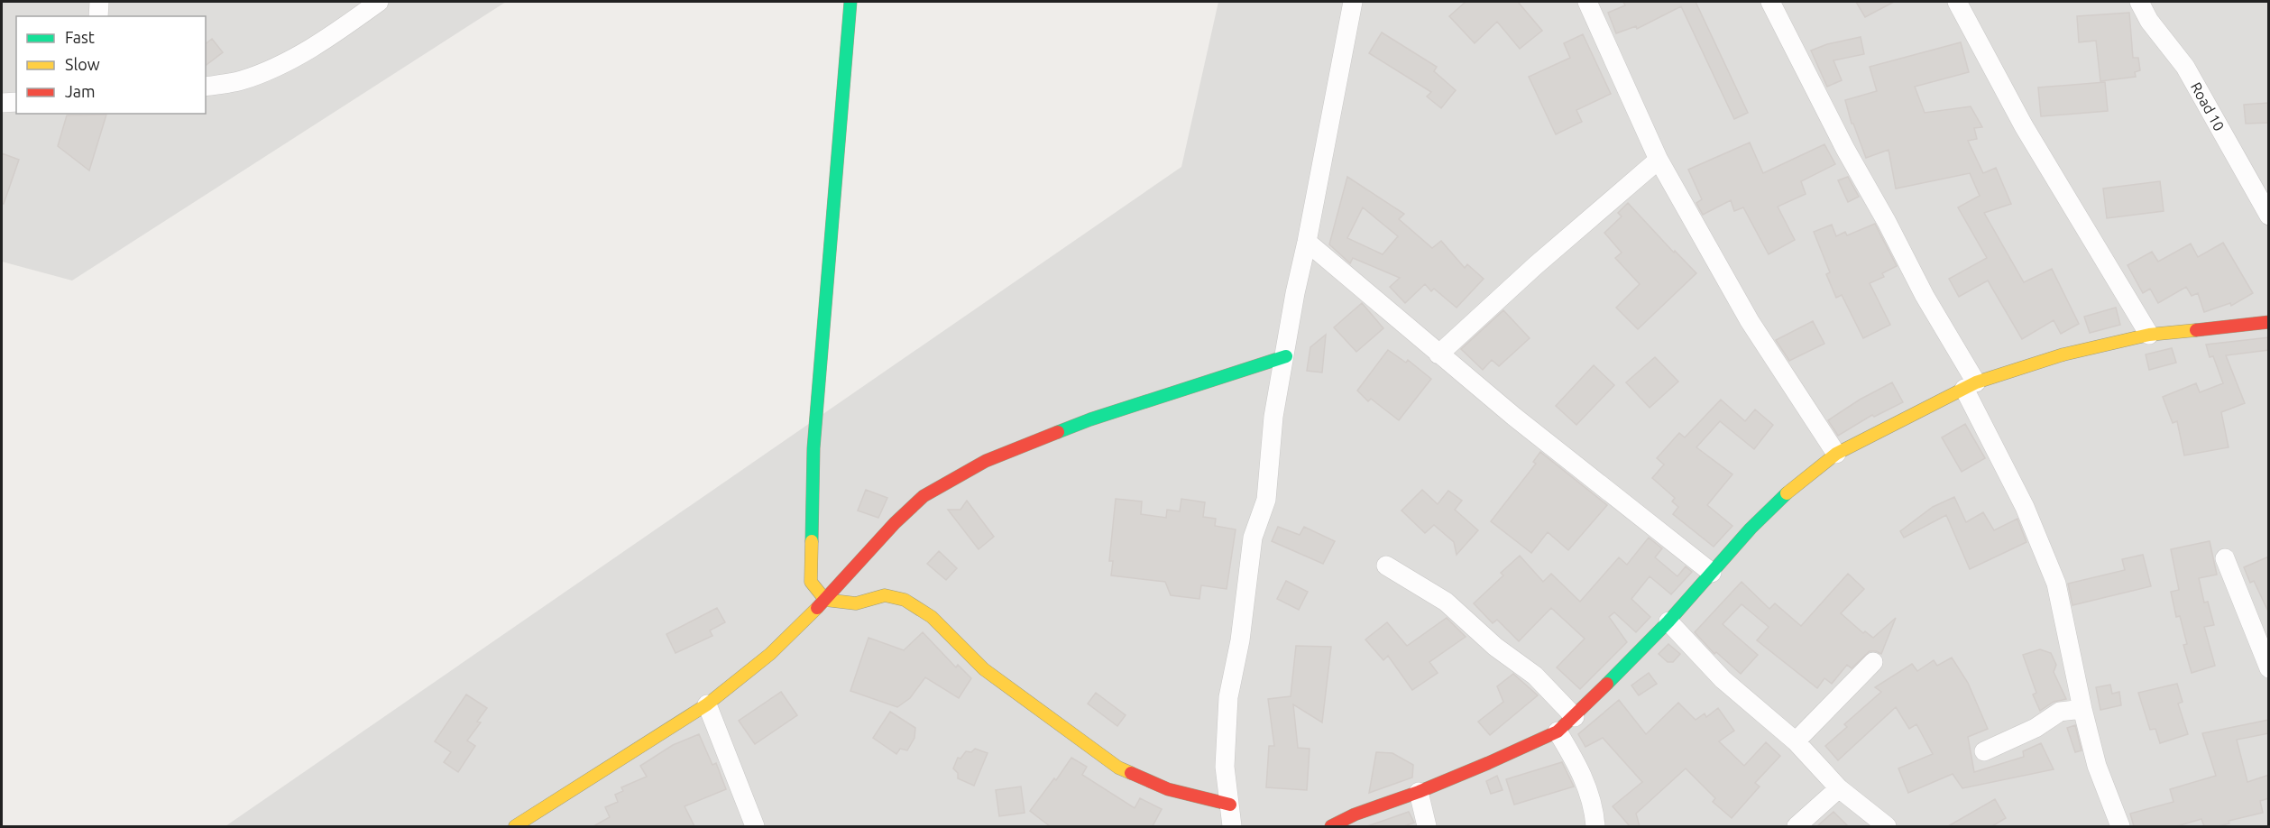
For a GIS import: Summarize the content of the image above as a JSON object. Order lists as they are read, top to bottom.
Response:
{
  "streets": {
    "street": ["Road 10"]
  },
  "legend": ["Fast", "Slow", "Jam"]
}
